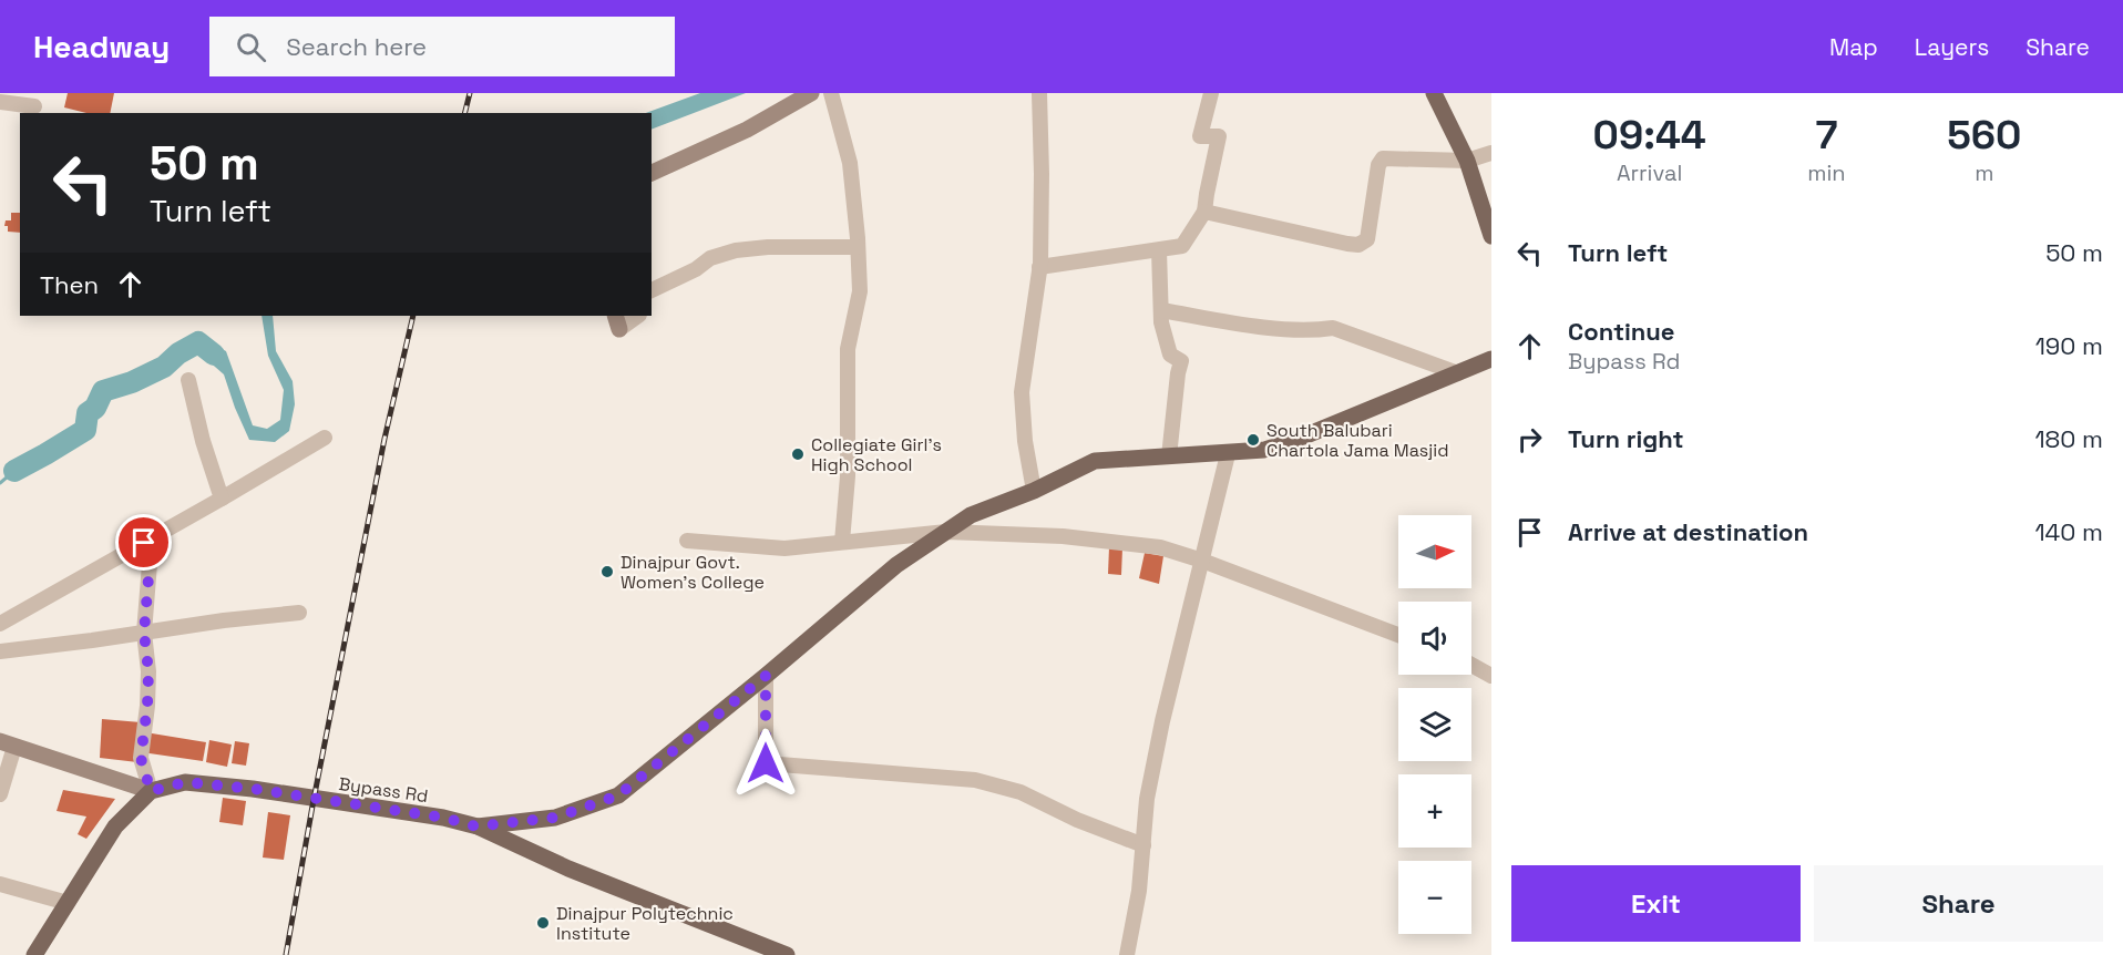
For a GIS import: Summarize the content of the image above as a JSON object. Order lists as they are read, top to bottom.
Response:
{
  "streets": {
    "main road": ["Bypass Rd"]
  },
  "places": [
    "South Balubari Chartola Jama Masjid",
    "Collegiate Girl's High School",
    "Dinajpur Govt. Women's College",
    "Dinajpur Polytechnic Institute"
  ],
  "north": "right",
  "page": {
    "header": "Headway",
    "search": "Search here",
    "nav": ["Map", "Layers", "Share"],
    "eta": [
      "09:44",
      "Arrival",
      "7",
      "min",
      "560",
      "m"
    ],
    "turn": ["50 m", "Turn left"],
    "list": [
      {
        "name": "Turn left",
        "value": "50 m"
      },
      {
        "name": "Continue",
        "note": "Bypass Rd",
        "value": "190 m"
      },
      {
        "name": "Turn right",
        "value": "180 m"
      },
      {
        "name": "Arrive at destination",
        "value": "140 m"
      }
    ],
    "then": "Then",
    "map_buttons": ["+", "−"],
    "buttons": ["Exit", "Share"]
  }
}
